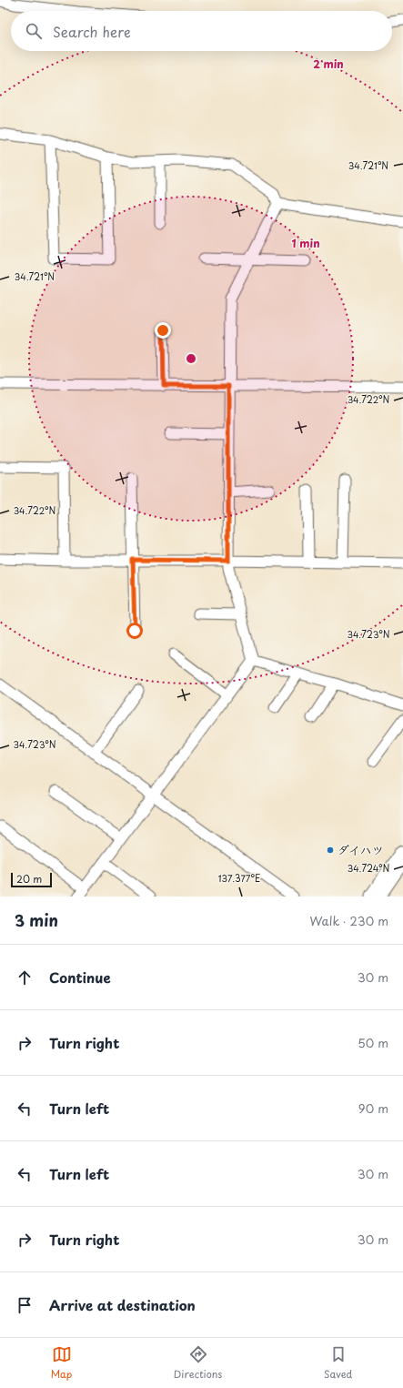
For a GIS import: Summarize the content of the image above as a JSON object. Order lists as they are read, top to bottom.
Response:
{
  "places": ["ダイハツ"],
  "scale_bar": "20 m",
  "page": {
    "search": "Search here",
    "scale": "20 m",
    "heading": ["3 min", "Walk · 230 m"],
    "list": [
      ["Continue", "30 m"],
      ["Turn right", "50 m"],
      ["Turn left", "90 m"],
      ["Turn left", "30 m"],
      ["Turn right", "30 m"],
      "Arrive at destination"
    ],
    "nav": ["Map", "Directions", "Saved"]
  },
  "coordinates": [
    "34.721°N",
    "34.722°N",
    "34.723°N",
    "34.724°N",
    "137.377°E"
  ],
  "rings": ["2 min", "1 min"]
}
